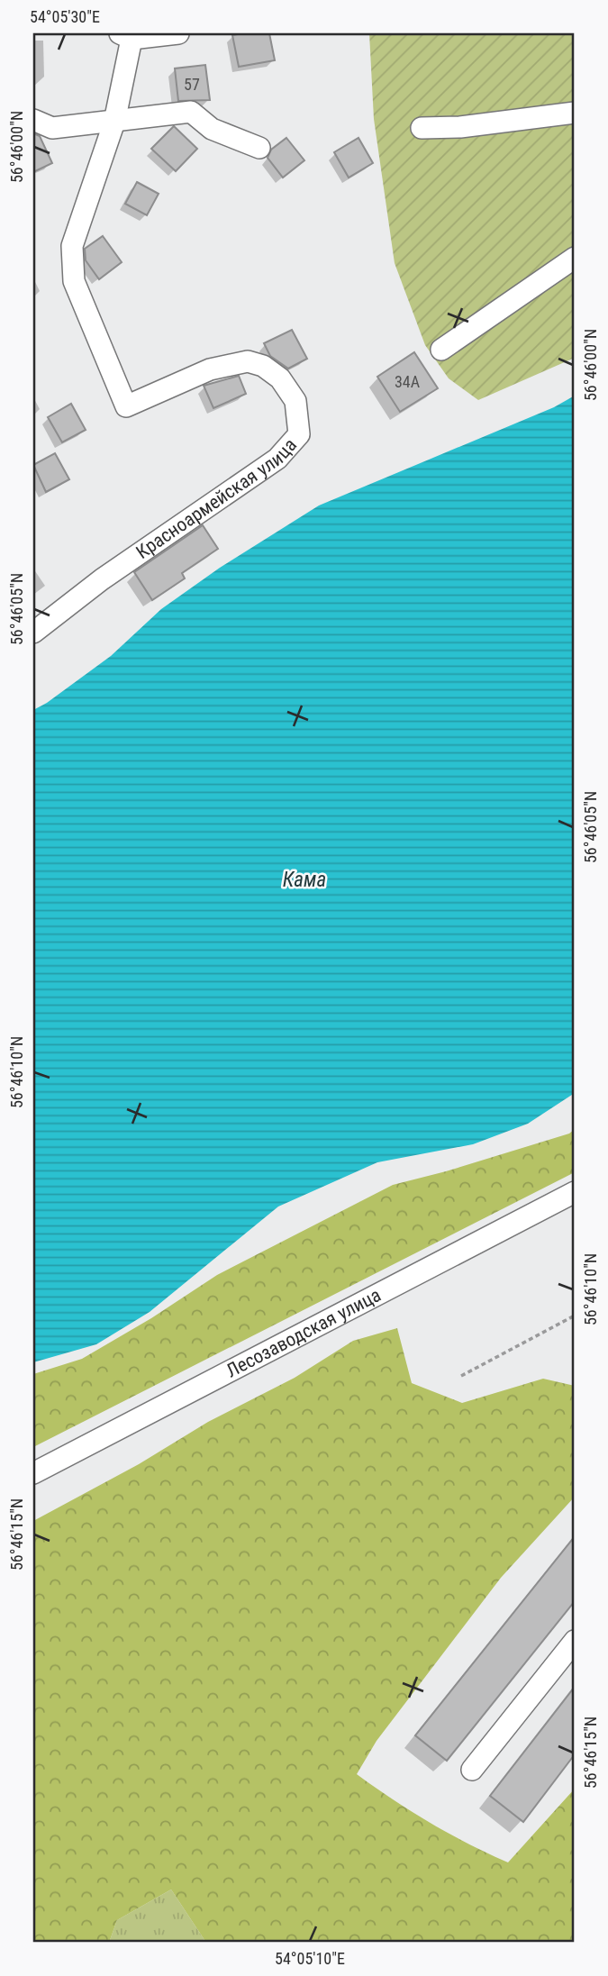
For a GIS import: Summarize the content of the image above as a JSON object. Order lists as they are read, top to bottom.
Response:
{
  "streets": {
    "street": ["Красноармейская улица", "Лесозаводская улица"]
  },
  "water": ["Кама"],
  "house_numbers": ["57", "34А"],
  "coordinates": [
    "54°05'30\"E",
    "56°46'00\"N",
    "56°46'05\"N",
    "56°46'10\"N",
    "56°46'15\"N",
    "54°05'10\"E"
  ]
}
